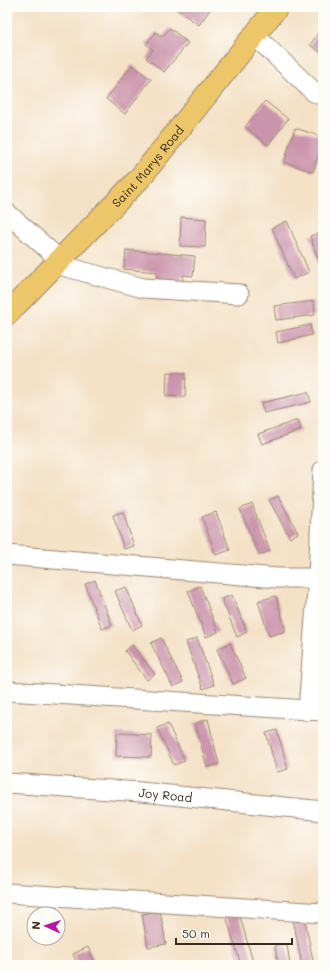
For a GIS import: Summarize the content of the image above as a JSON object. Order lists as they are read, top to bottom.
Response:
{
  "streets": {
    "main road": ["Saint Marys Road"],
    "street": ["Joy Road"]
  },
  "scale_bar": "50 m",
  "north": "left"
}
